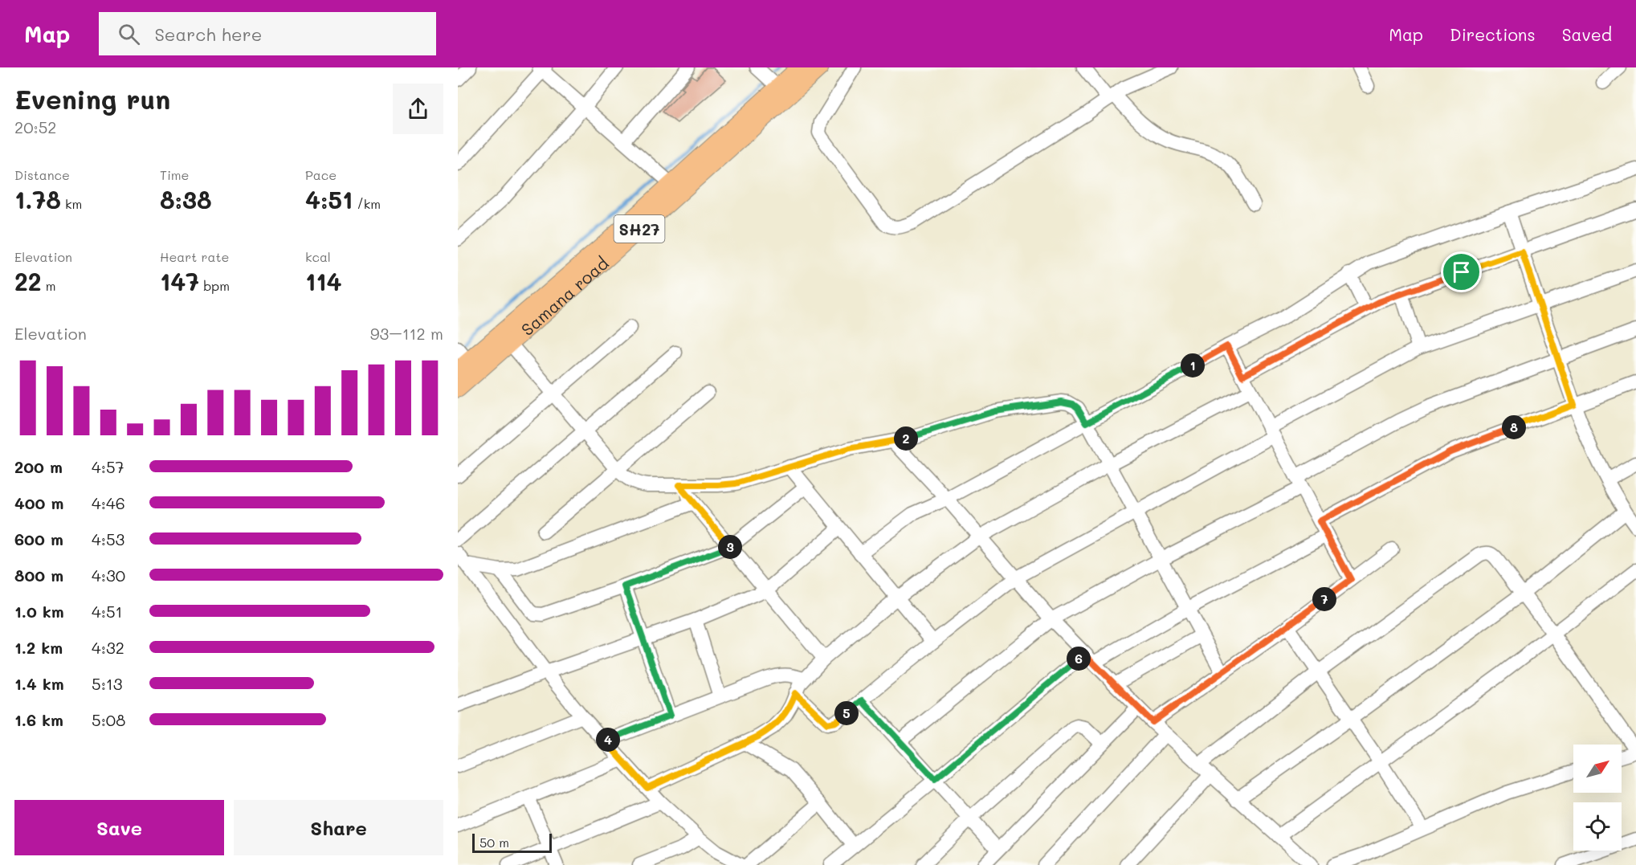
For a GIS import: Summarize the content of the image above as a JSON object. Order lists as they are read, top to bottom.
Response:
{
  "streets": {
    "main road": ["SH27", "Samana road"]
  },
  "scale_bar": "50 m",
  "north": "top right",
  "page": {
    "header": "Map",
    "search": "Search here",
    "nav": ["Map", "Directions", "Saved"],
    "heading": ["Evening run", "20:52"],
    "stats": [
      ["Distance", "1.78 km"],
      ["Time", "8:38"],
      ["Pace", "4:51 /km"],
      ["Elevation", "22 m"],
      ["Heart rate", "147 bpm"],
      ["kcal", "114"]
    ],
    "chart": ["Elevation", "93–112 m"],
    "pins": [
      "1",
      "8",
      "2",
      "3",
      "7",
      "6",
      "5",
      "4"
    ],
    "list": [
      {
        "name": "200 m",
        "note": "4:57"
      },
      {
        "name": "400 m",
        "note": "4:46"
      },
      {
        "name": "600 m",
        "note": "4:53"
      },
      {
        "name": "800 m",
        "note": "4:30"
      },
      {
        "name": "1.0 km",
        "note": "4:51"
      },
      {
        "name": "1.2 km",
        "note": "4:32"
      },
      {
        "name": "1.4 km",
        "note": "5:13"
      },
      {
        "name": "1.6 km",
        "note": "5:08"
      }
    ],
    "buttons": ["Save", "Share"],
    "scale": "50 m"
  }
}
